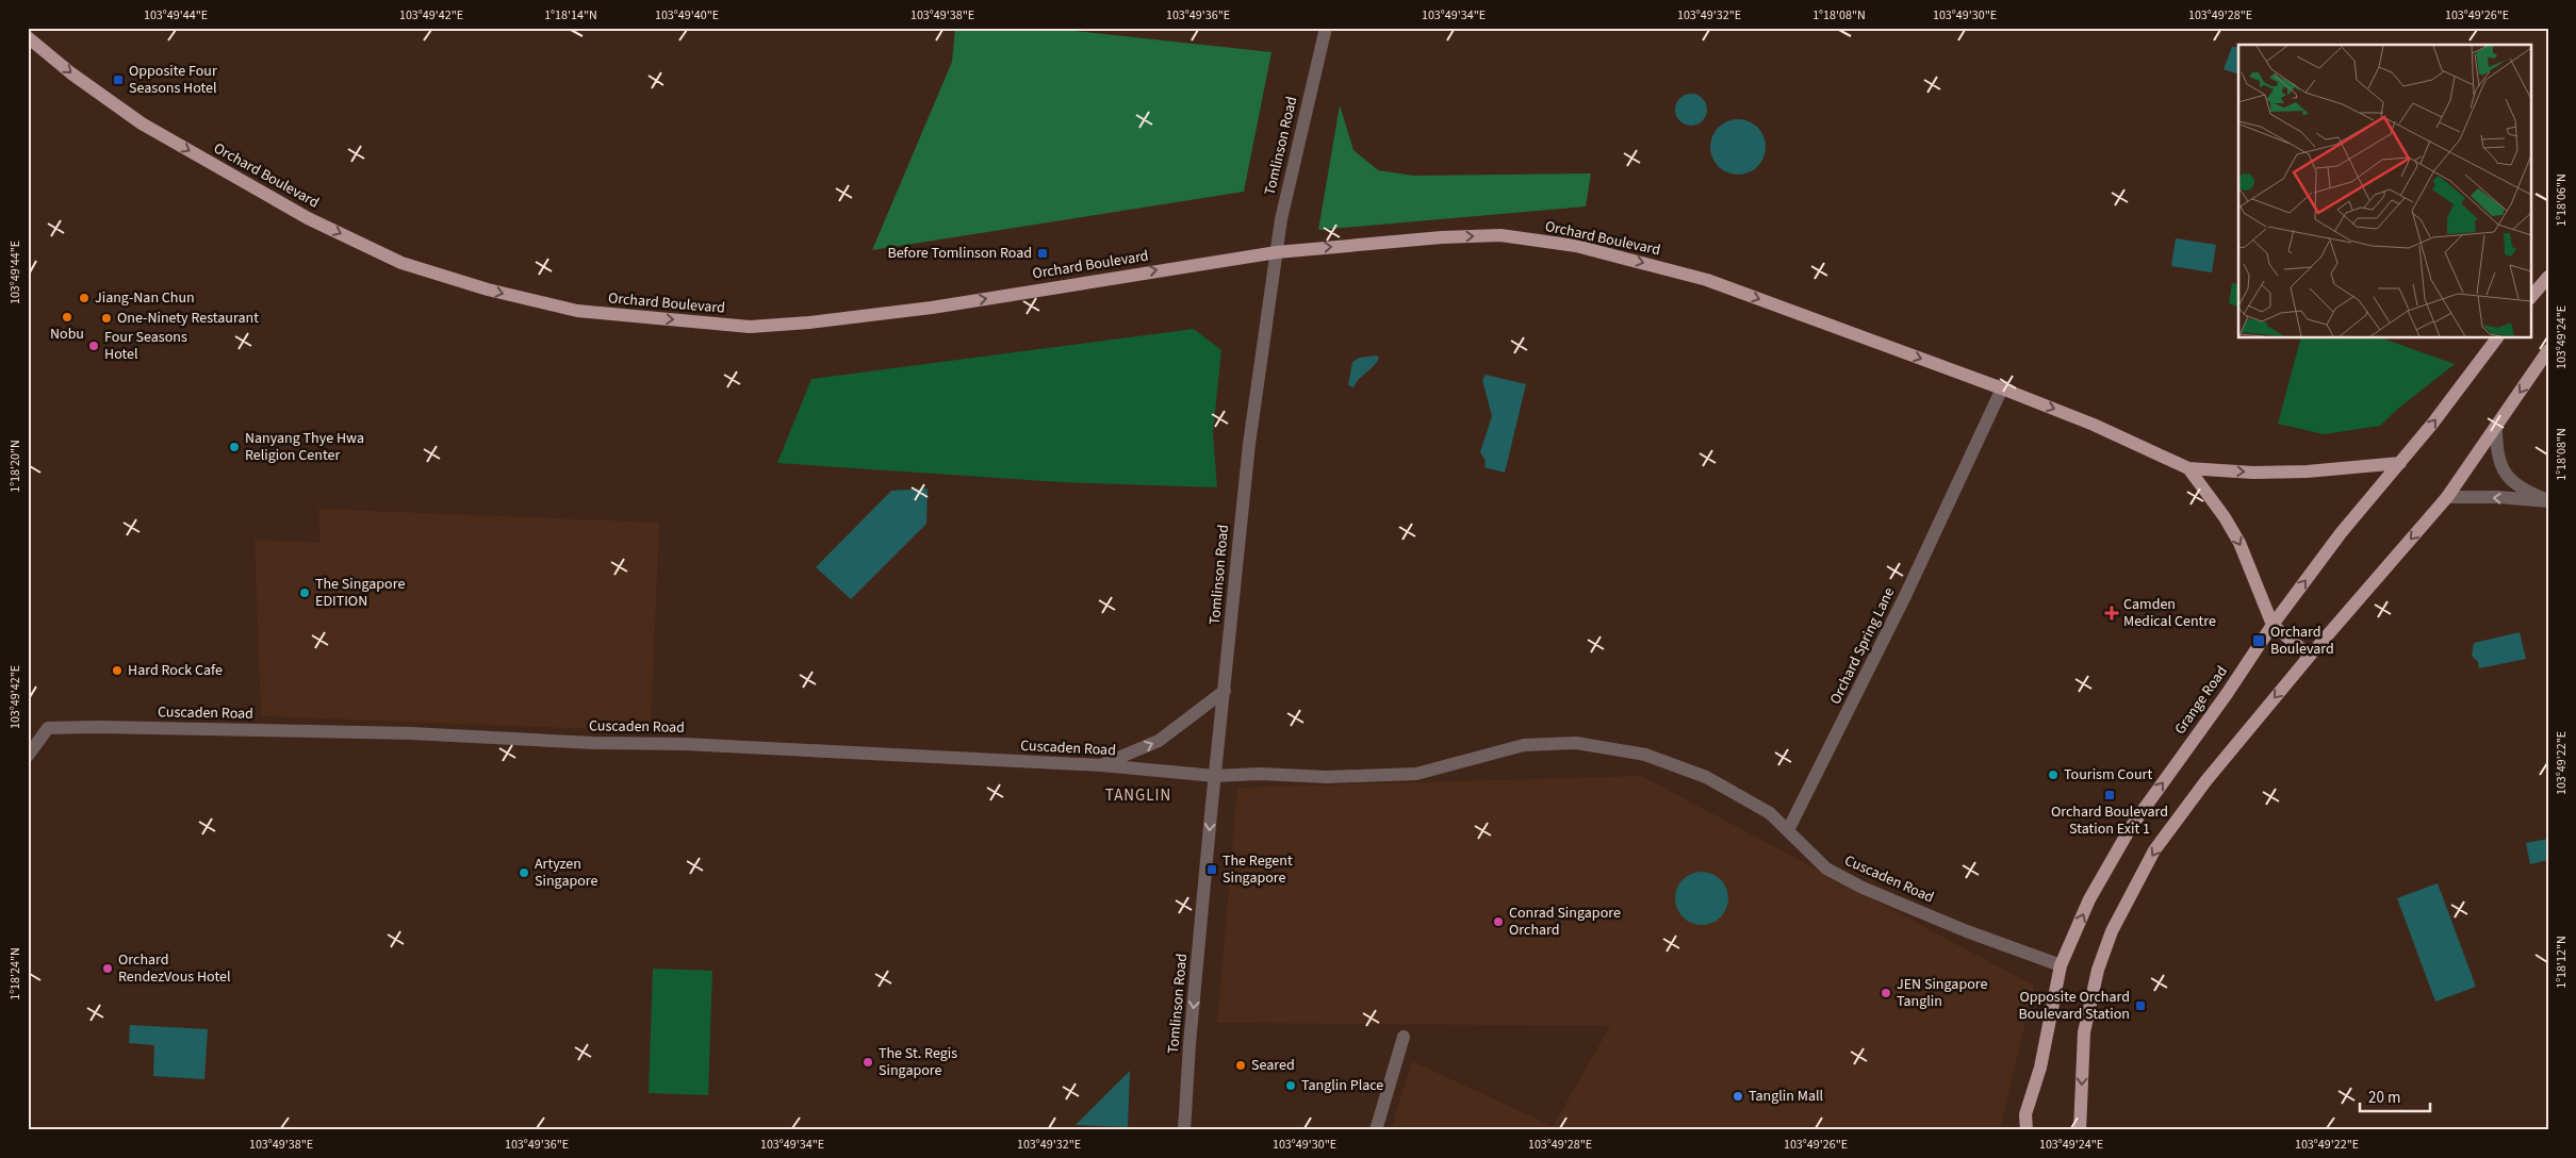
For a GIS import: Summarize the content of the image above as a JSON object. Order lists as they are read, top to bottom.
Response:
{
  "streets": {
    "main road": ["Orchard Boulevard", "Grange Road"],
    "street": ["Tomlinson Road", "Orchard Spring Lane", "Cuscaden Road"]
  },
  "crossings": [
    ["Tomlinson Road", "Orchard Boulevard"],
    ["Tomlinson Road", "Cuscaden Road"],
    ["Orchard Boulevard", "Orchard Spring Lane"],
    ["Orchard Boulevard", "Grange Road"],
    ["Orchard Spring Lane", "Cuscaden Road"],
    ["Grange Road", "Cuscaden Road"]
  ],
  "one_way": ["Orchard Boulevard"],
  "districts": ["TANGLIN"],
  "places": {
    "transit": [
      "Opposite Four Seasons Hotel",
      "Before Tomlinson Road",
      "Orchard Boulevard",
      "Orchard Boulevard Station Exit 1",
      "The Regent Singapore",
      "Opposite Orchard Boulevard Station"
    ],
    "other": [
      "Jiang-Nan Chun",
      "Nobu",
      "One-Ninety Restaurant",
      "Four Seasons Hotel",
      "Nanyang Thye Hwa Religion Center",
      "The Singapore EDITION",
      "Hard Rock Cafe",
      "Tourism Court",
      "Artyzen Singapore",
      "Conrad Singapore Orchard",
      "Orchard RendezVous Hotel",
      "JEN Singapore Tanglin",
      "The St. Regis Singapore",
      "Seared",
      "Tanglin Place",
      "Tanglin Mall"
    ],
    "health": ["Camden Medical Centre"]
  },
  "scale_bar": "20 m",
  "coordinates": [
    "103°49'44\"E",
    "103°49'42\"E",
    "1°18'14\"N",
    "103°49'40\"E",
    "103°49'38\"E",
    "103°49'36\"E",
    "103°49'34\"E",
    "103°49'32\"E",
    "1°18'08\"N",
    "103°49'30\"E",
    "103°49'28\"E",
    "103°49'26\"E",
    "1°18'06\"N",
    "103°49'24\"E",
    "1°18'20\"N",
    "103°49'22\"E",
    "1°18'12\"N",
    "1°18'24\"N"
  ]
}
